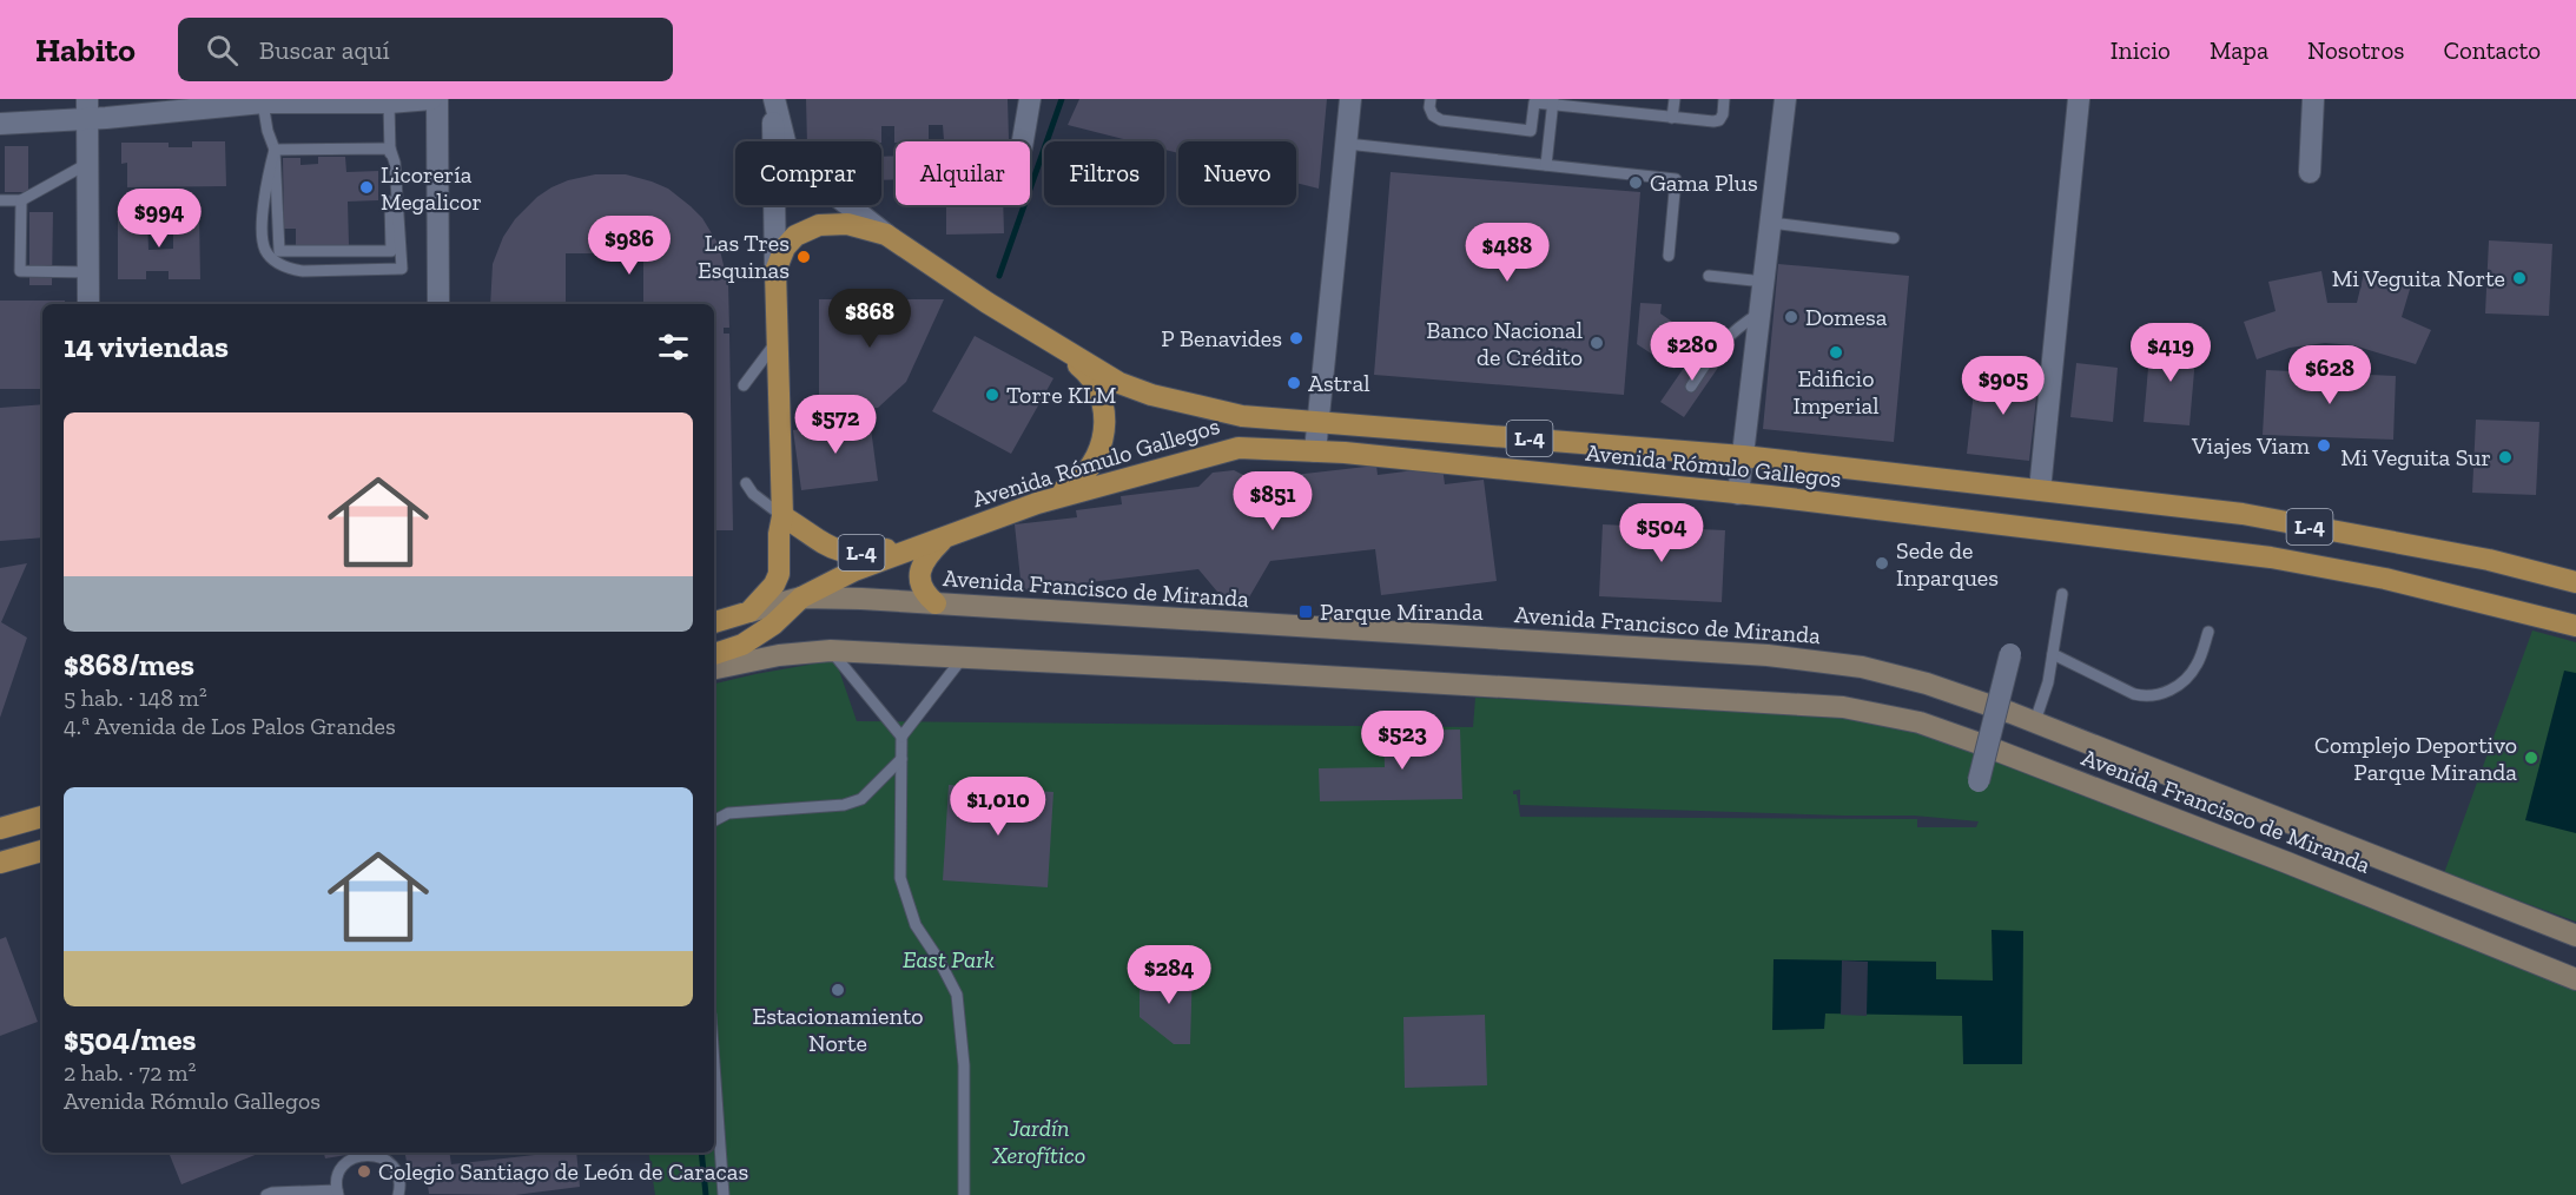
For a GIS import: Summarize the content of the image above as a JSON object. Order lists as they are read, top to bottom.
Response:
{
  "streets": {
    "main road": ["L-4", "Avenida Rómulo Gallegos", "Avenida Francisco de Miranda"]
  },
  "crossings": [
    ["L-4", "Avenida Rómulo Gallegos"],
    ["L-4", "Avenida Francisco de Miranda"],
    ["Avenida Rómulo Gallegos", "Avenida Francisco de Miranda"]
  ],
  "parks": ["East Park", "Jardín Xerofítico"],
  "places": {
    "other": [
      "Gama Plus",
      "Licorería Megalicor",
      "Las Tres Esquinas",
      "Mi Veguita Norte",
      "Domesa",
      "P Benavides",
      "Banco Nacional de Crédito",
      "Edificio Imperial",
      "Astral",
      "Torre KLM",
      "Viajes Viam",
      "Mi Veguita Sur",
      "Sede de Inparques",
      "Complejo Deportivo Parque Miranda",
      "Estacionamiento Norte",
      "Colegio Santiago de León de Caracas"
    ],
    "transit": ["Parque Miranda"]
  },
  "page": {
    "header": "Habito",
    "search": "Buscar aquí",
    "nav": [
      "Inicio",
      "Mapa",
      "Nosotros",
      "Contacto"
    ],
    "chip": [
      "Comprar",
      "Alquilar",
      "Filtros",
      "Nuevo"
    ],
    "price": [
      "$994",
      "$986",
      "$488",
      "$868",
      "$280",
      "$419",
      "$628",
      "$905",
      "$572",
      "$851",
      "$504",
      "$523",
      "$1,010",
      "$284"
    ],
    "heading": "14 viviendas",
    "list": [
      {
        "name": "$868/mes",
        "note": "5 hab. · 148 m² · 4.ª Avenida de Los Palos Grandes"
      },
      {
        "name": "$504/mes",
        "note": "2 hab. · 72 m² · Avenida Rómulo Gallegos"
      }
    ]
  }
}
